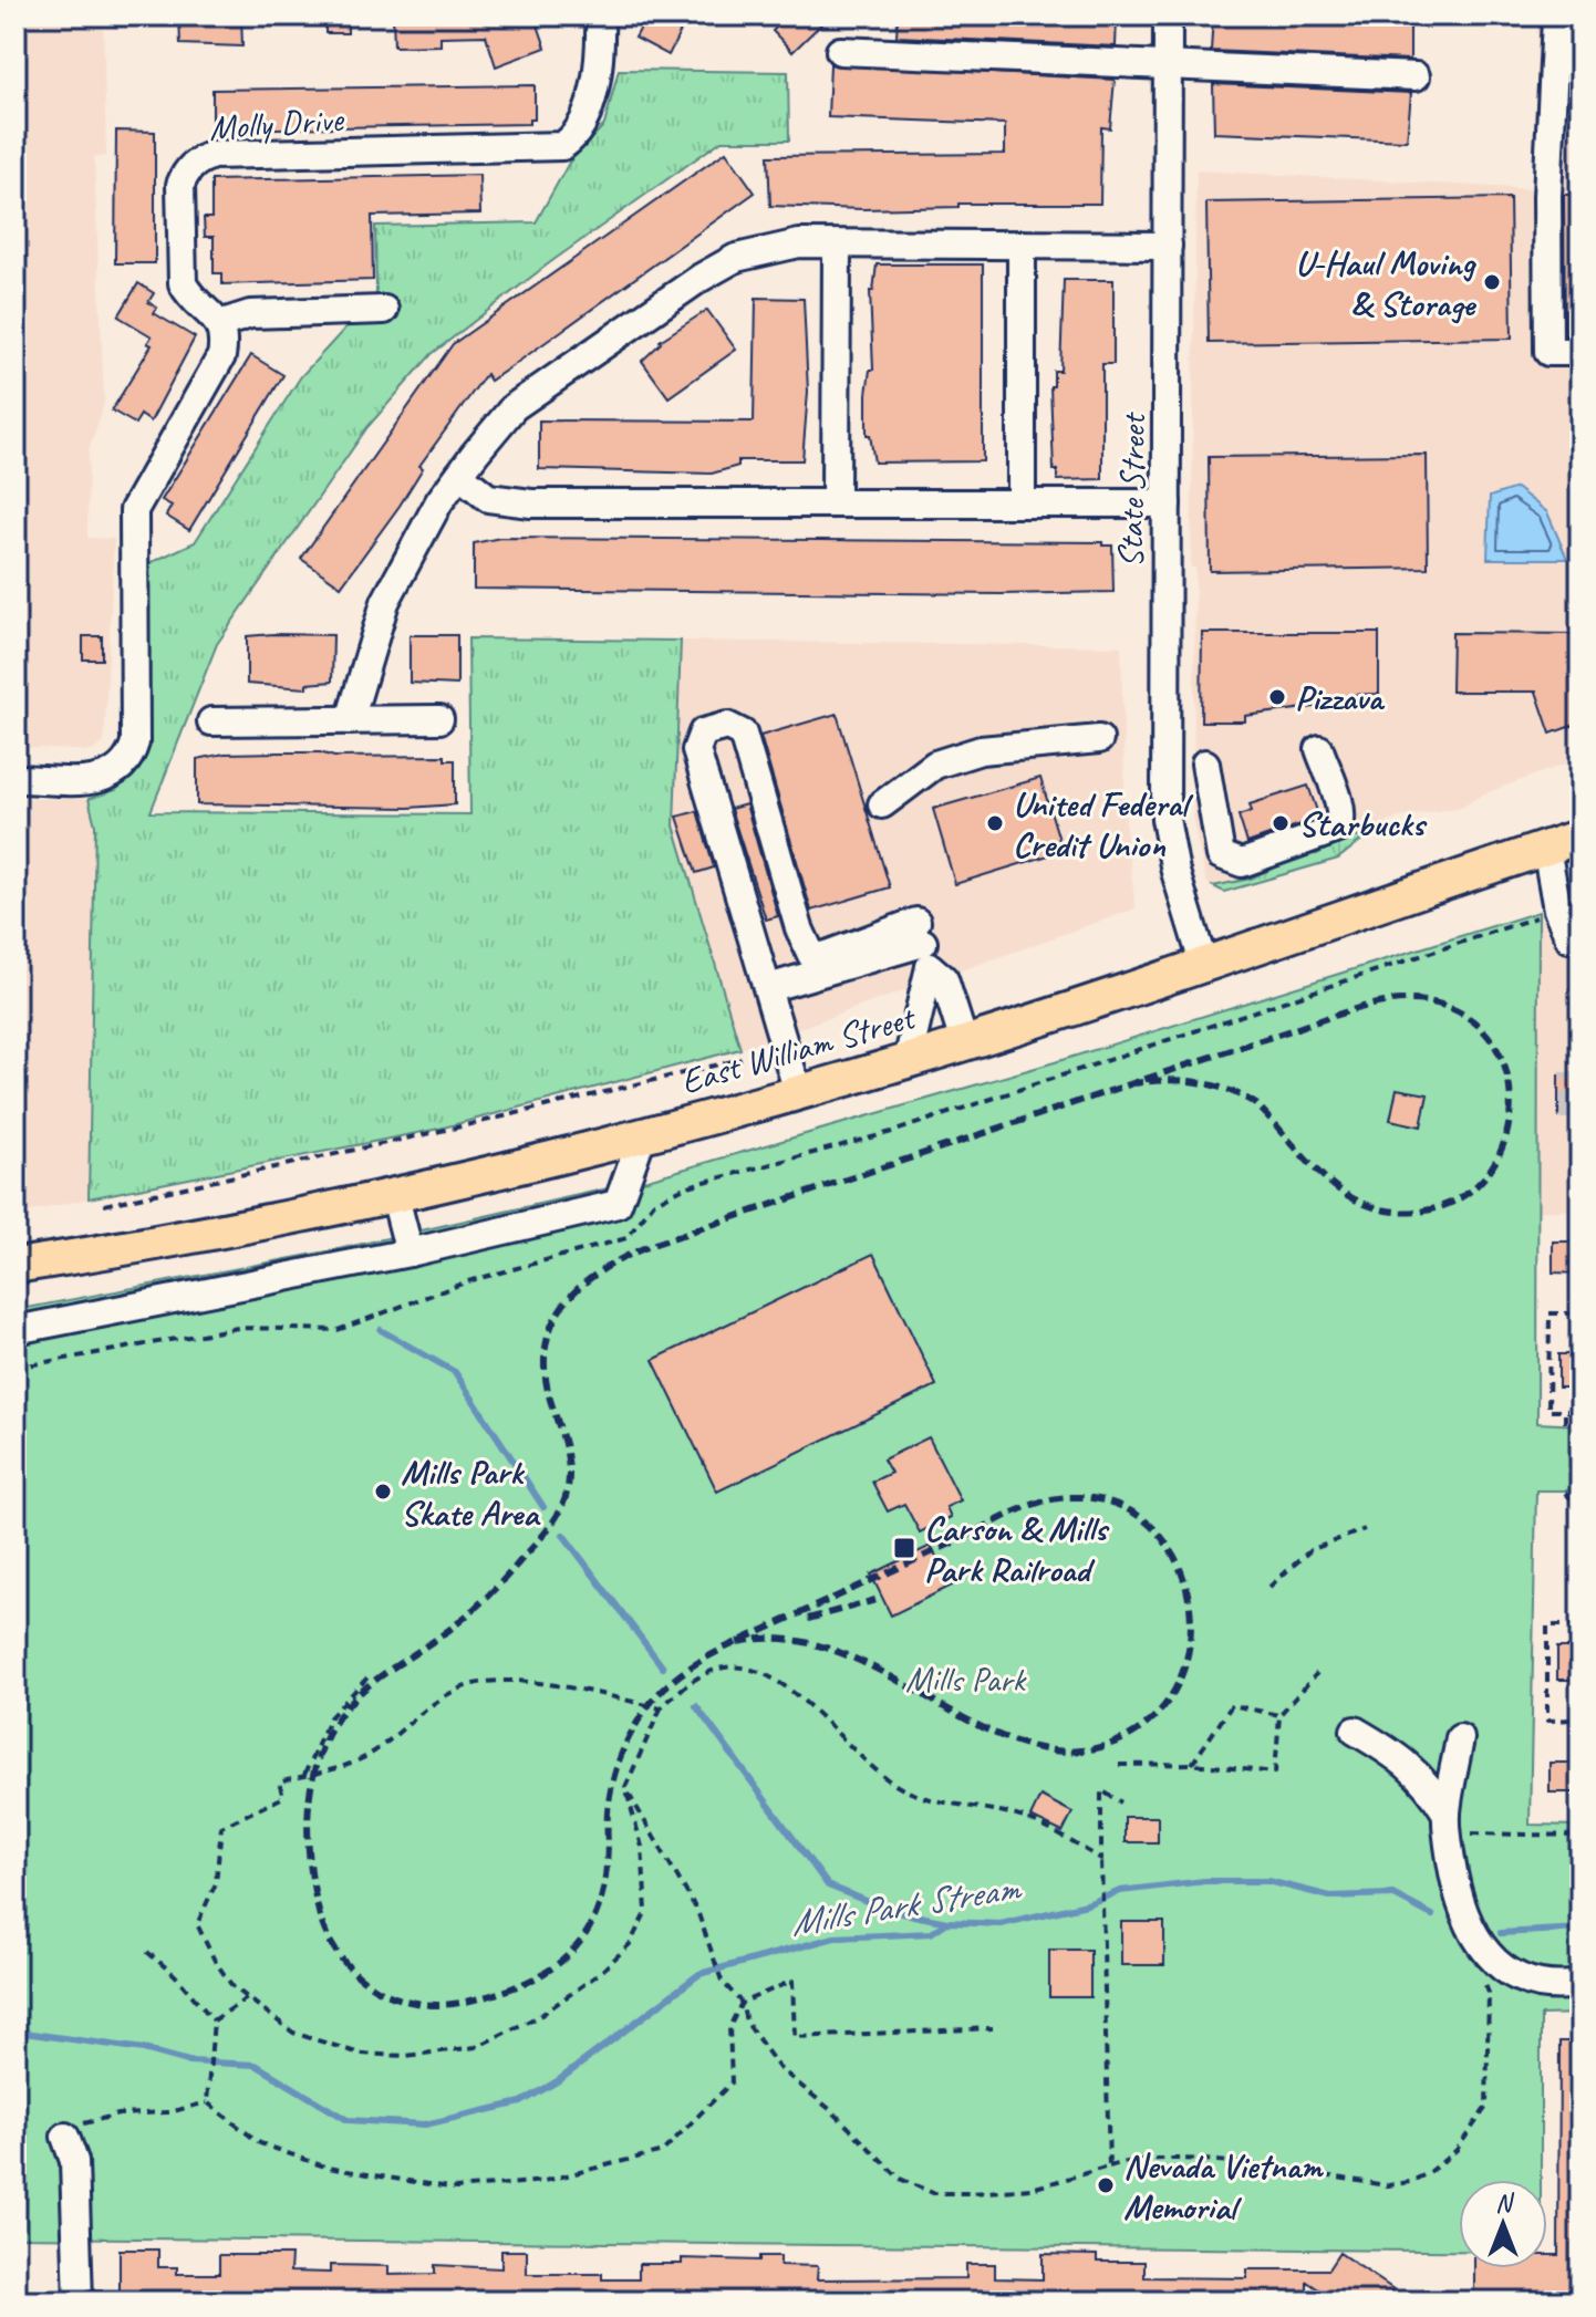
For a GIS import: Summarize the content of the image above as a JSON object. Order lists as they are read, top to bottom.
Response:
{
  "streets": {
    "main road": ["East William Street"],
    "street": ["Molly Drive", "State Street"]
  },
  "crossings": [
    ["State Street", "East William Street"]
  ],
  "water": ["Mills Park Stream"],
  "parks": ["Mills Park"],
  "places": {
    "other": [
      "U-Haul Moving & Storage",
      "Pizzava",
      "United Federal Credit Union",
      "Starbucks",
      "Mills Park Skate Area",
      "Nevada Vietnam Memorial"
    ],
    "transit": ["Carson & Mills Park Railroad"]
  },
  "north": "top"
}
